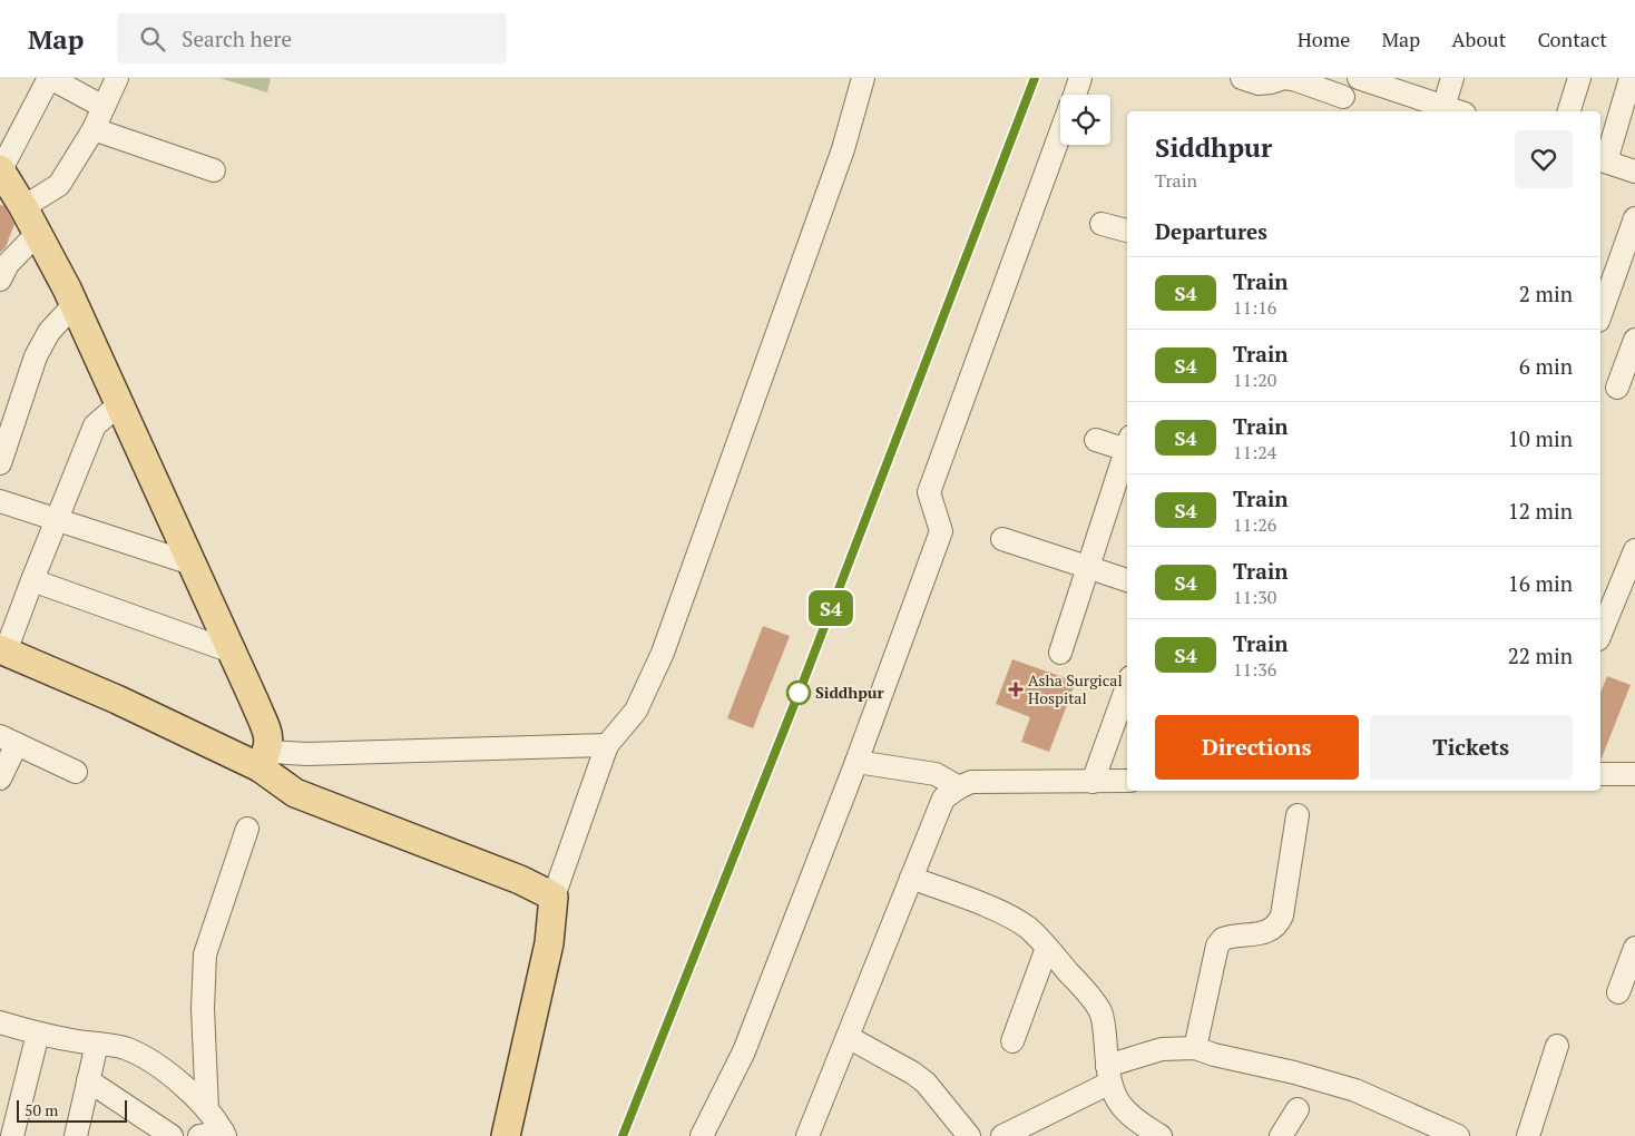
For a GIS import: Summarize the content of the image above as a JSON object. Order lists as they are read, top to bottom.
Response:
{
  "places": {
    "health": ["Asha Surgical Hospital"],
    "other": ["Siddhpur"]
  },
  "scale_bar": "50 m",
  "page": {
    "header": "Map",
    "search": "Search here",
    "nav": [
      "Home",
      "Map",
      "About",
      "Contact"
    ],
    "on_map": "S4",
    "heading": [
      ["Siddhpur", "Train"],
      "Departures"
    ],
    "list": [
      {
        "mark": "S4",
        "name": "Train",
        "note": "11:16",
        "value": "2 min"
      },
      {
        "mark": "S4",
        "name": "Train",
        "note": "11:20",
        "value": "6 min"
      },
      {
        "mark": "S4",
        "name": "Train",
        "note": "11:24",
        "value": "10 min"
      },
      {
        "mark": "S4",
        "name": "Train",
        "note": "11:26",
        "value": "12 min"
      },
      {
        "mark": "S4",
        "name": "Train",
        "note": "11:30",
        "value": "16 min"
      },
      {
        "mark": "S4",
        "name": "Train",
        "note": "11:36",
        "value": "22 min"
      }
    ],
    "buttons": ["Directions", "Tickets"],
    "scale": "50 m"
  }
}
